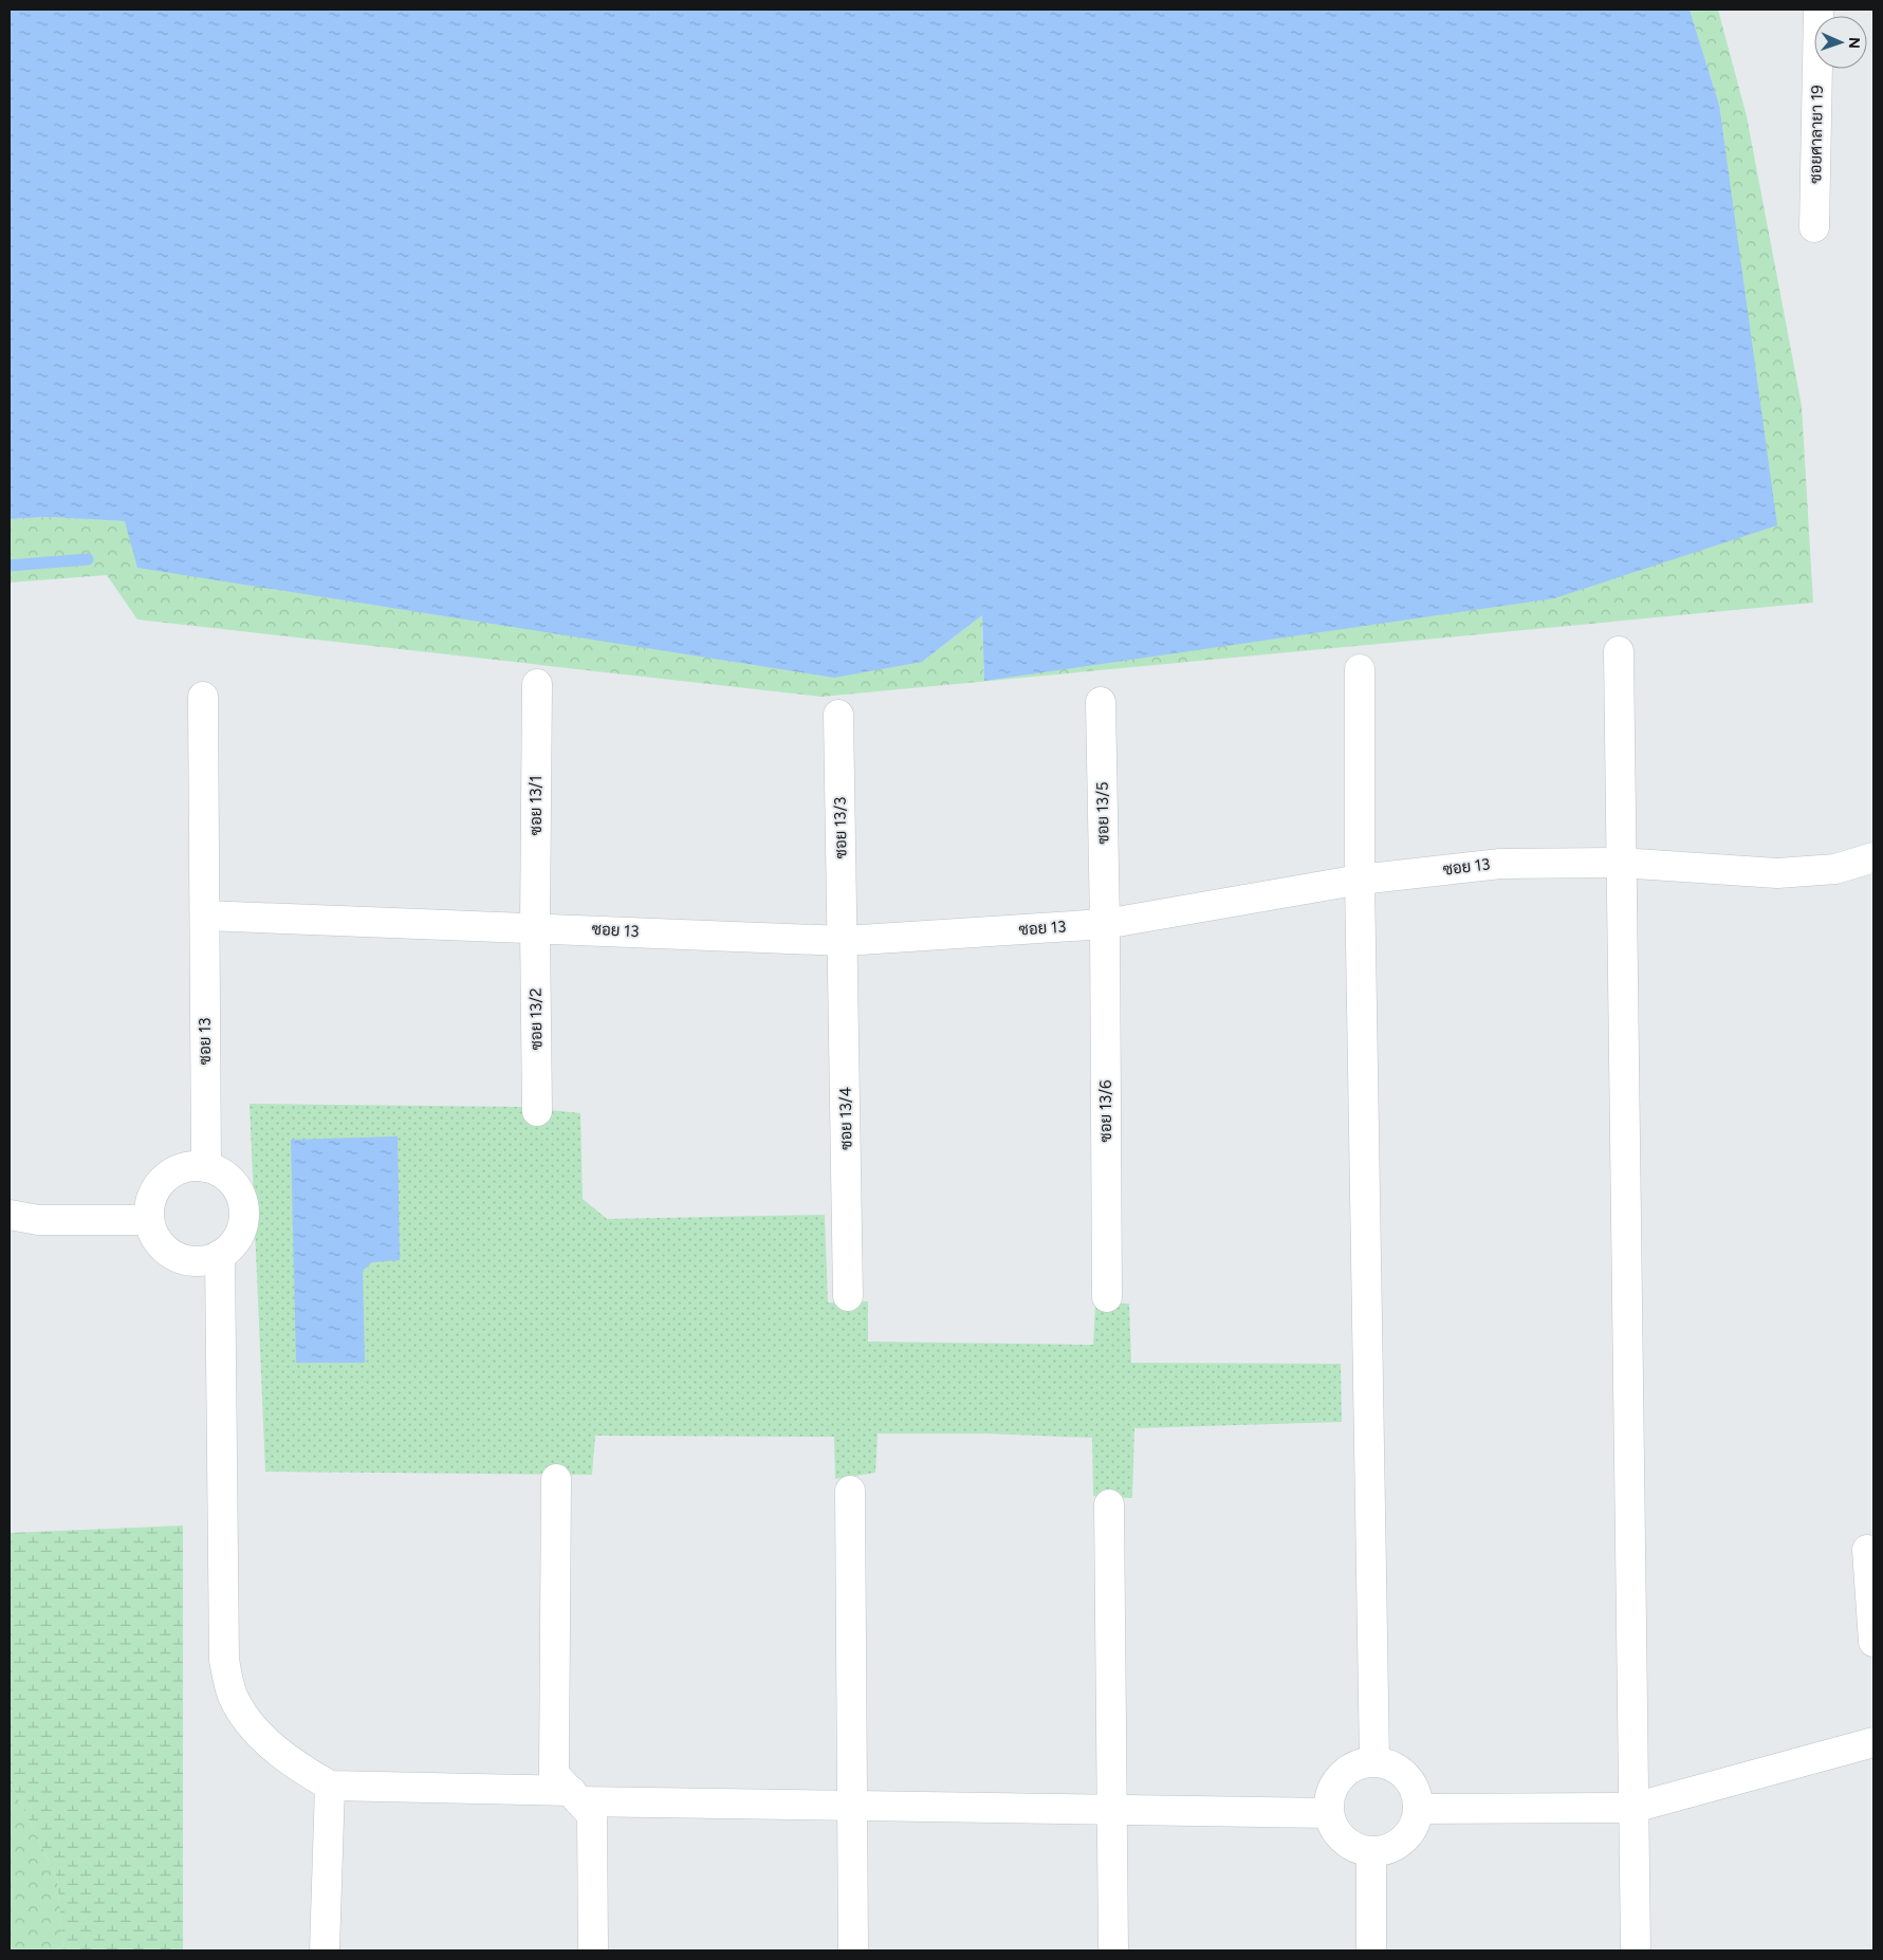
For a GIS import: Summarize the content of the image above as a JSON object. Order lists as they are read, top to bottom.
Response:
{
  "streets": {
    "street": [
      "ซอยศาลายา 19",
      "ซอย 13/1",
      "ซอย 13/5",
      "ซอย 13/3",
      "ซอย 13",
      "ซอย 13/2",
      "ซอย 13/6",
      "ซอย 13/4"
    ]
  },
  "crossings": [
    ["ซอย 13/1", "ซอย 13"],
    ["ซอย 13/1", "ซอย 13/2"],
    ["ซอย 13/5", "ซอย 13"],
    ["ซอย 13/5", "ซอย 13/6"],
    ["ซอย 13/3", "ซอย 13"],
    ["ซอย 13/3", "ซอย 13/4"],
    ["ซอย 13", "ซอย 13/2"],
    ["ซอย 13", "ซอย 13/6"],
    ["ซอย 13", "ซอย 13/4"]
  ],
  "north": "right"
}
